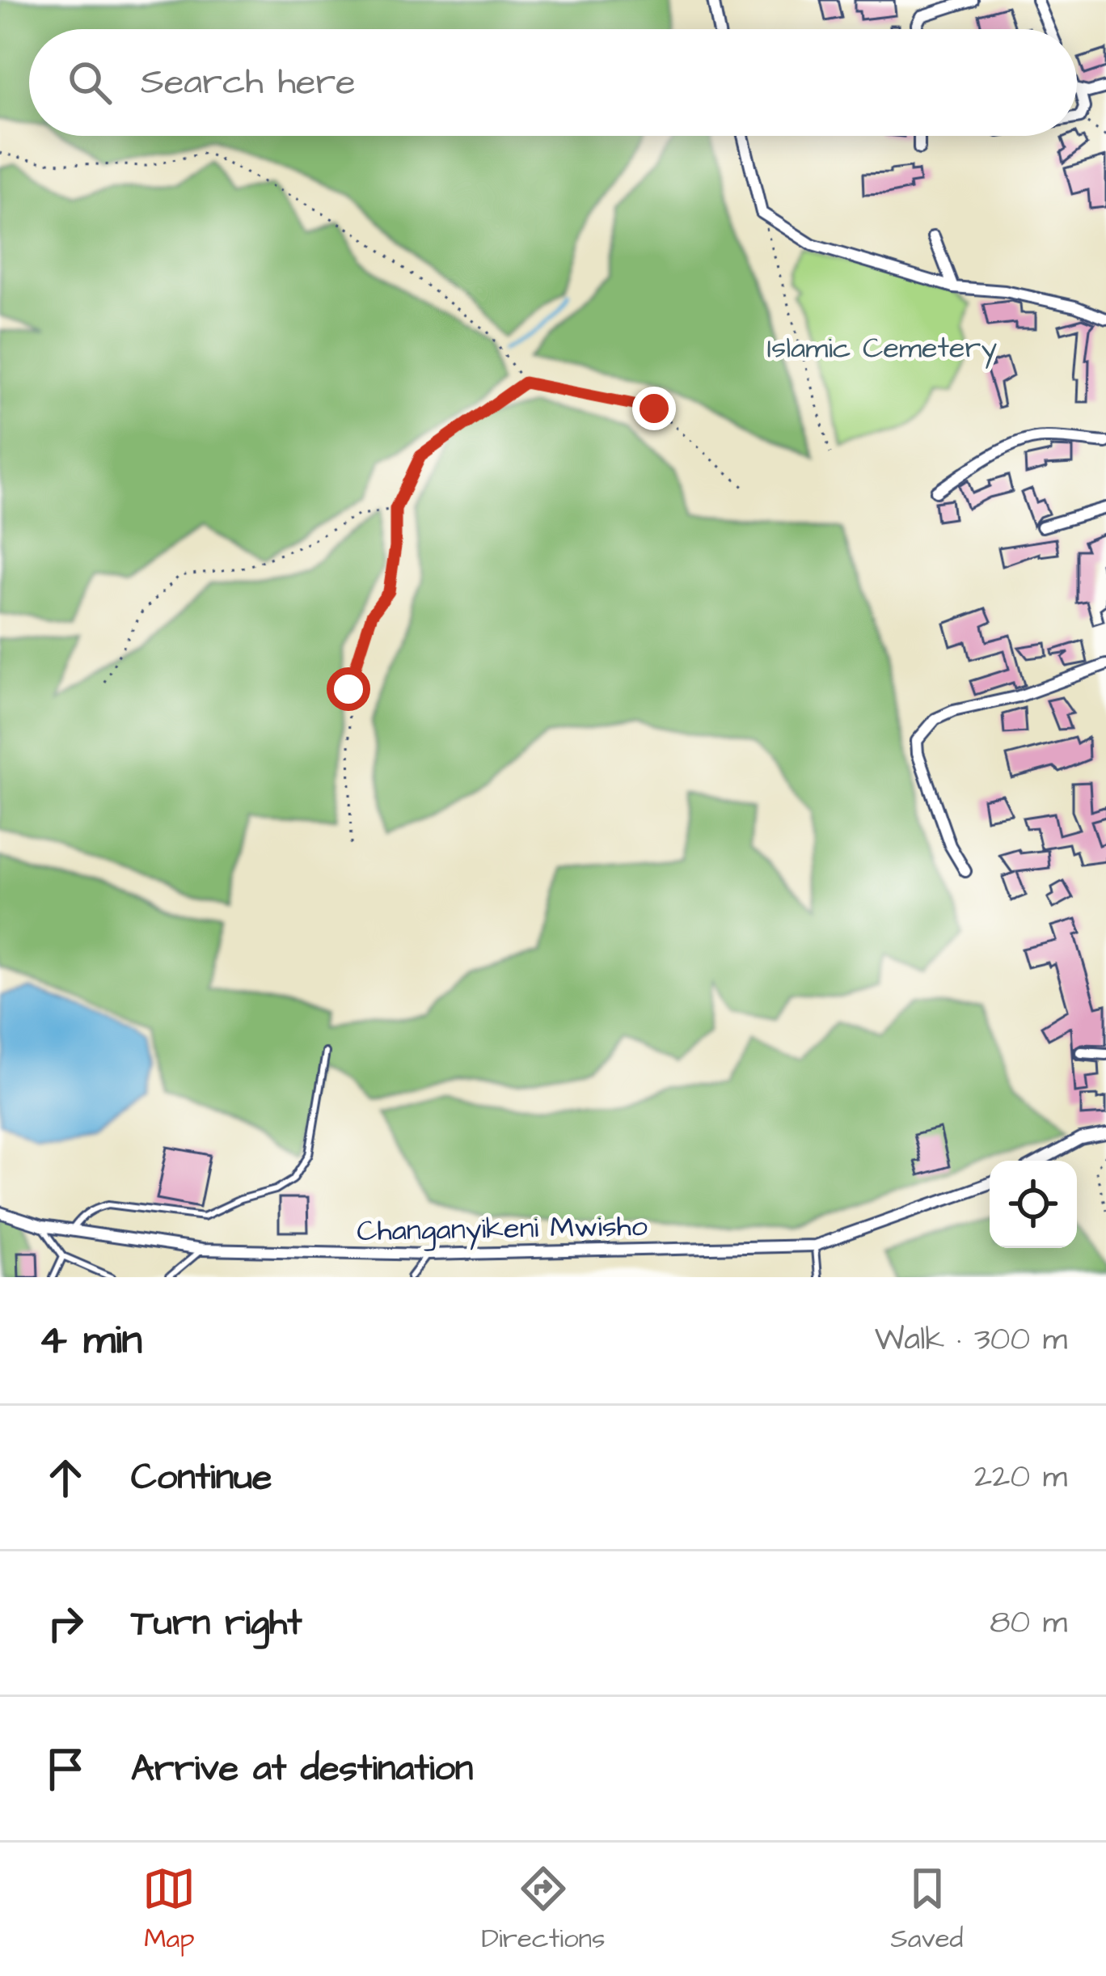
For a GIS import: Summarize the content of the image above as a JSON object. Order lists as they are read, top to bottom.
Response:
{
  "streets": {
    "street": ["Changanyikeni Mwisho"]
  },
  "parks": ["Islamic Cemetery"],
  "page": {
    "search": "Search here",
    "heading": ["4 min", "Walk · 300 m"],
    "list": [
      ["Continue", "220 m"],
      ["Turn right", "80 m"],
      "Arrive at destination"
    ],
    "nav": ["Map", "Directions", "Saved"]
  }
}
